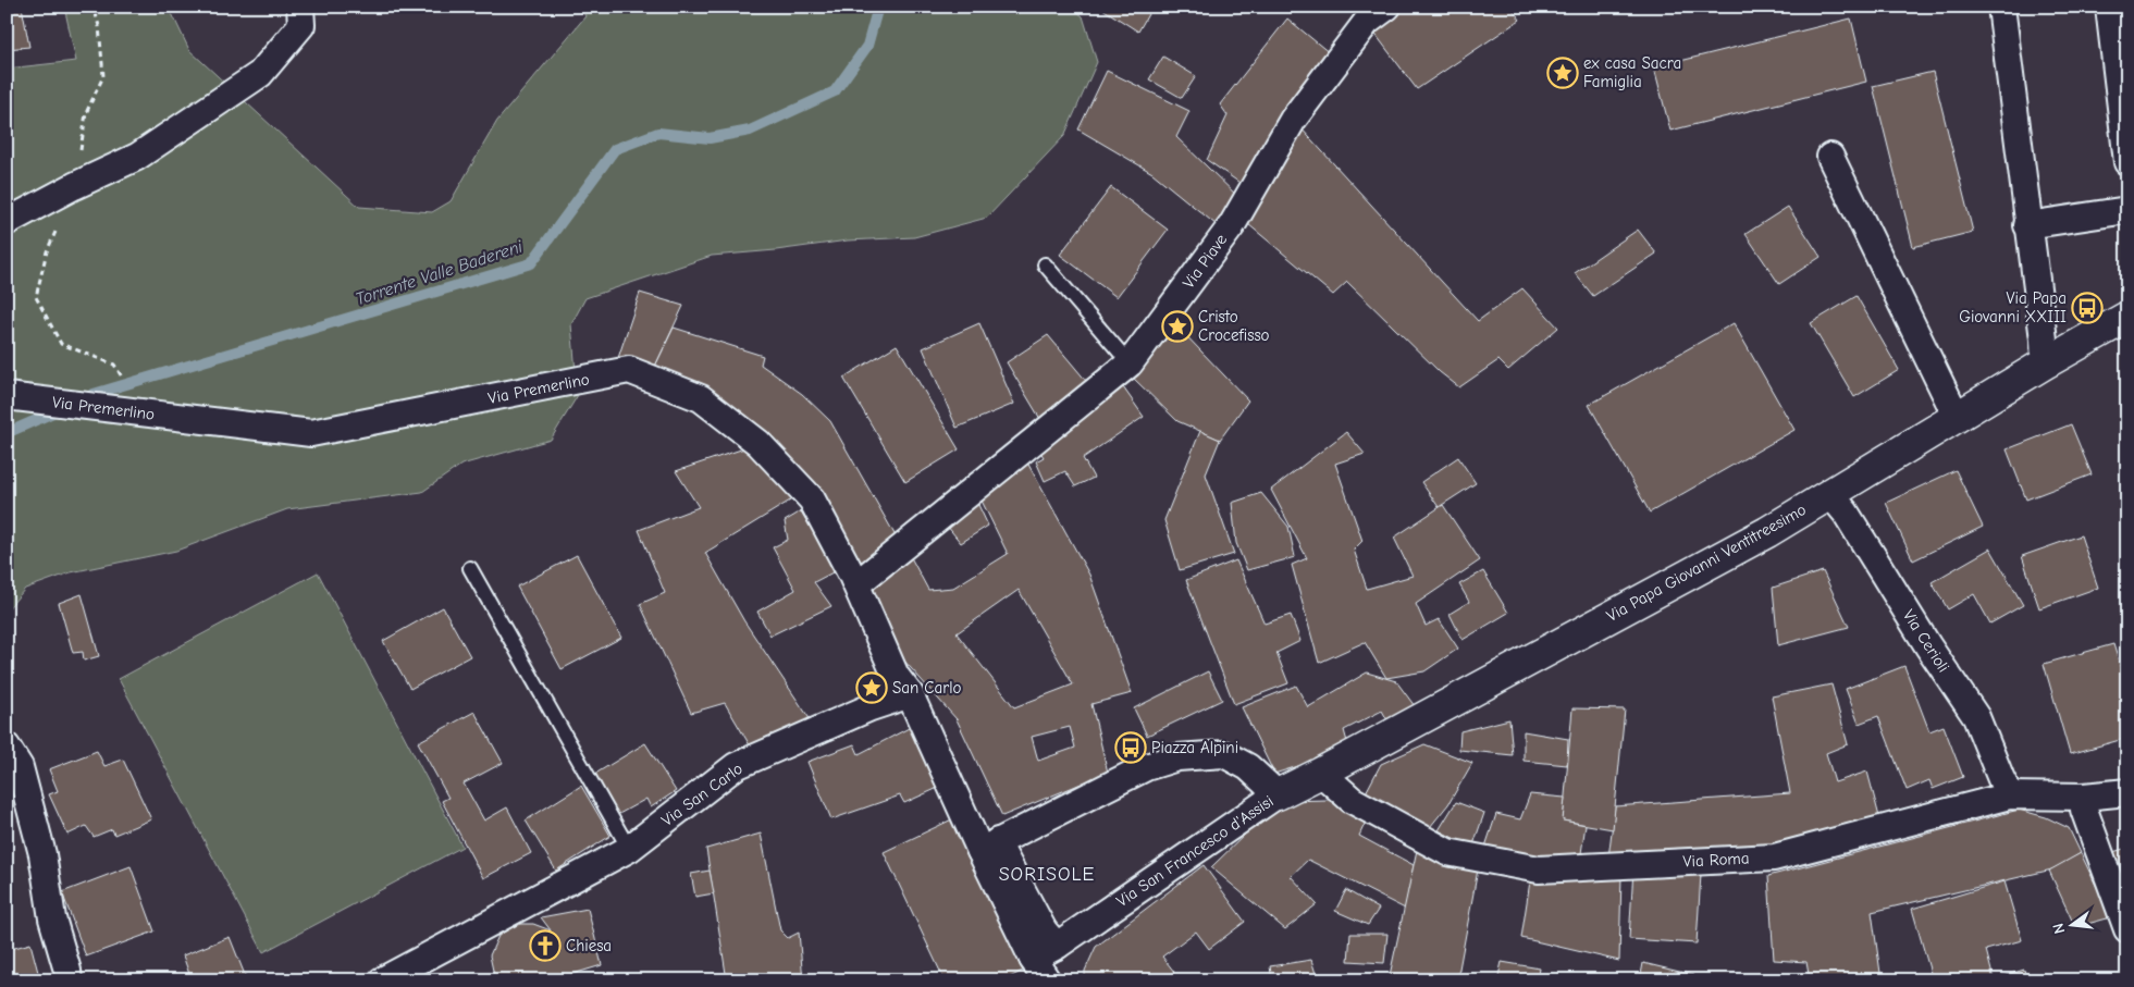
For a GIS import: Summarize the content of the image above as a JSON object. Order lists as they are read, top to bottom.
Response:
{
  "streets": {
    "street": [
      "Via Piave",
      "Via Premerlino",
      "Via Papa Giovanni Ventitreesimo",
      "Via Cerioli",
      "Via San Carlo",
      "Via San Francesco d'Assisi",
      "Via Roma"
    ]
  },
  "crossings": [
    ["Via Piave", "Via Premerlino"],
    ["Via Premerlino", "Via San Carlo"],
    ["Via Papa Giovanni Ventitreesimo", "Via Cerioli"],
    ["Via Papa Giovanni Ventitreesimo", "Via San Francesco d'Assisi"],
    ["Via Papa Giovanni Ventitreesimo", "Via Roma"],
    ["Via Cerioli", "Via Roma"]
  ],
  "districts": ["SORISOLE"],
  "water": ["Torrente Valle Badereni"],
  "places": {
    "place": ["ex casa Sacra Famiglia", "Cristo Crocefisso", "San Carlo"],
    "bus stop": ["Via Papa Giovanni XXIII", "Piazza Alpini"],
    "church": ["Chiesa"]
  },
  "north": "left"
}
